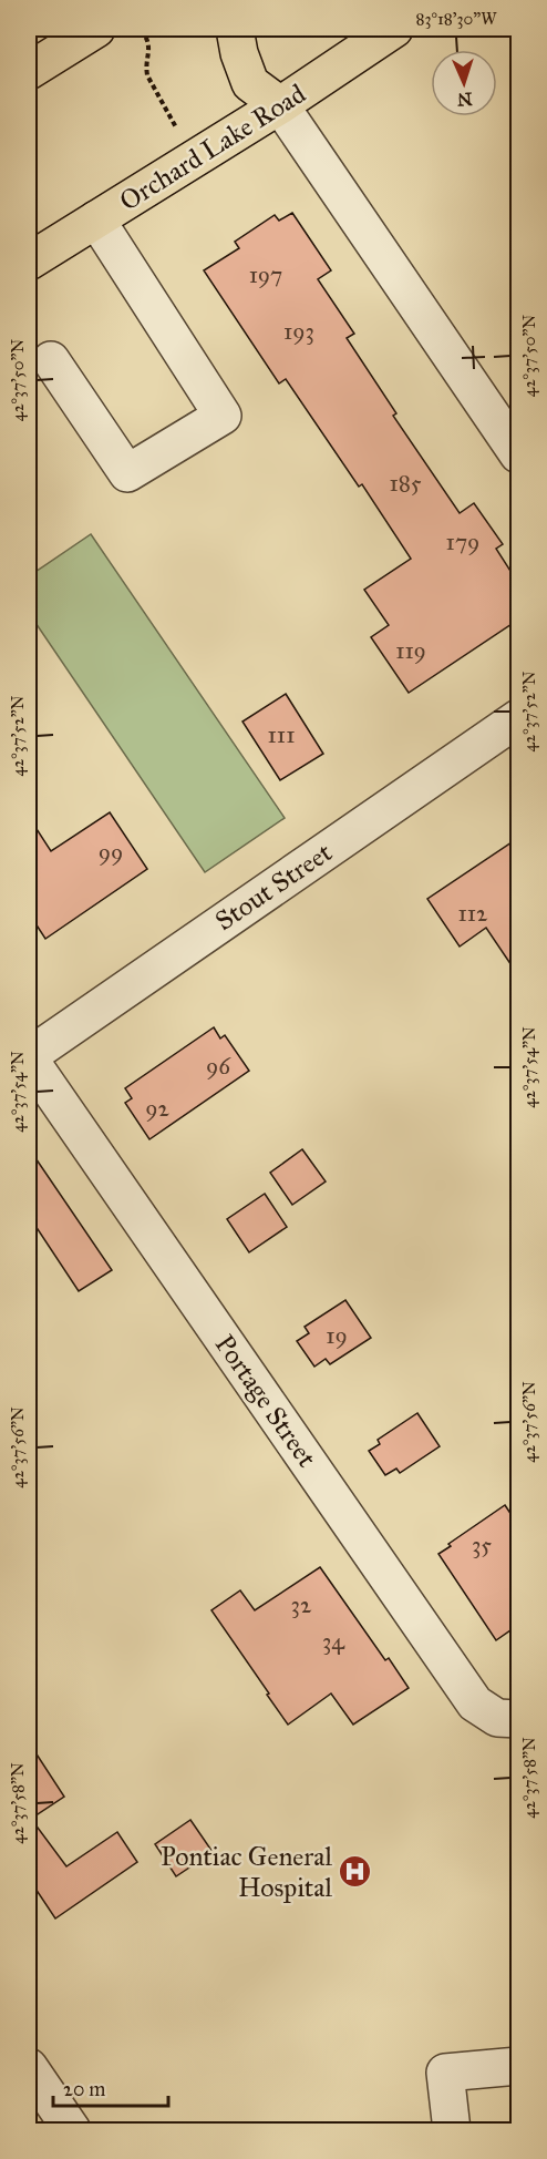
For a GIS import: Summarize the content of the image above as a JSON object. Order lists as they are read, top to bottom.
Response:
{
  "streets": {
    "main road": ["Orchard Lake Road"],
    "street": ["Stout Street", "Portage Street"]
  },
  "crossings": [
    ["Stout Street", "Portage Street"]
  ],
  "places": {
    "hospital": ["Pontiac General Hospital"]
  },
  "house_numbers": [
    "197",
    "193",
    "185",
    "179",
    "119",
    "111",
    "99",
    "112",
    "96",
    "92",
    "19",
    "35",
    "32",
    "34"
  ],
  "scale_bar": "20 m",
  "north": "bottom",
  "coordinates": [
    "83°18'30\"W",
    "42°37'50\"N",
    "42°37'52\"N",
    "42°37'54\"N",
    "42°37'56\"N",
    "42°37'58\"N"
  ]
}
